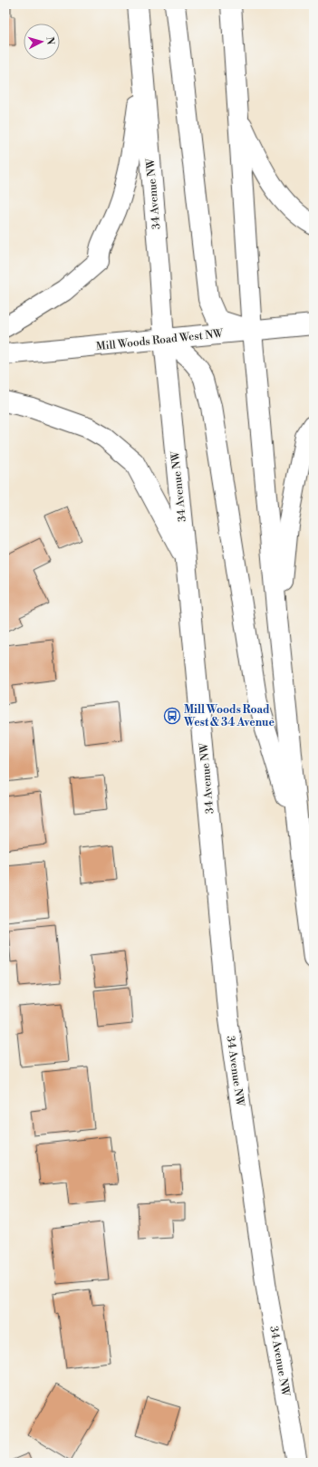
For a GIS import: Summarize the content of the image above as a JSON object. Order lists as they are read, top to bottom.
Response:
{
  "streets": {
    "main road": ["34 Avenue NW", "Mill Woods Road West NW"]
  },
  "crossings": [
    ["34 Avenue NW", "Mill Woods Road West NW"]
  ],
  "places": {
    "bus stop": ["Mill Woods Road West & 34 Avenue"]
  },
  "north": "right"
}
